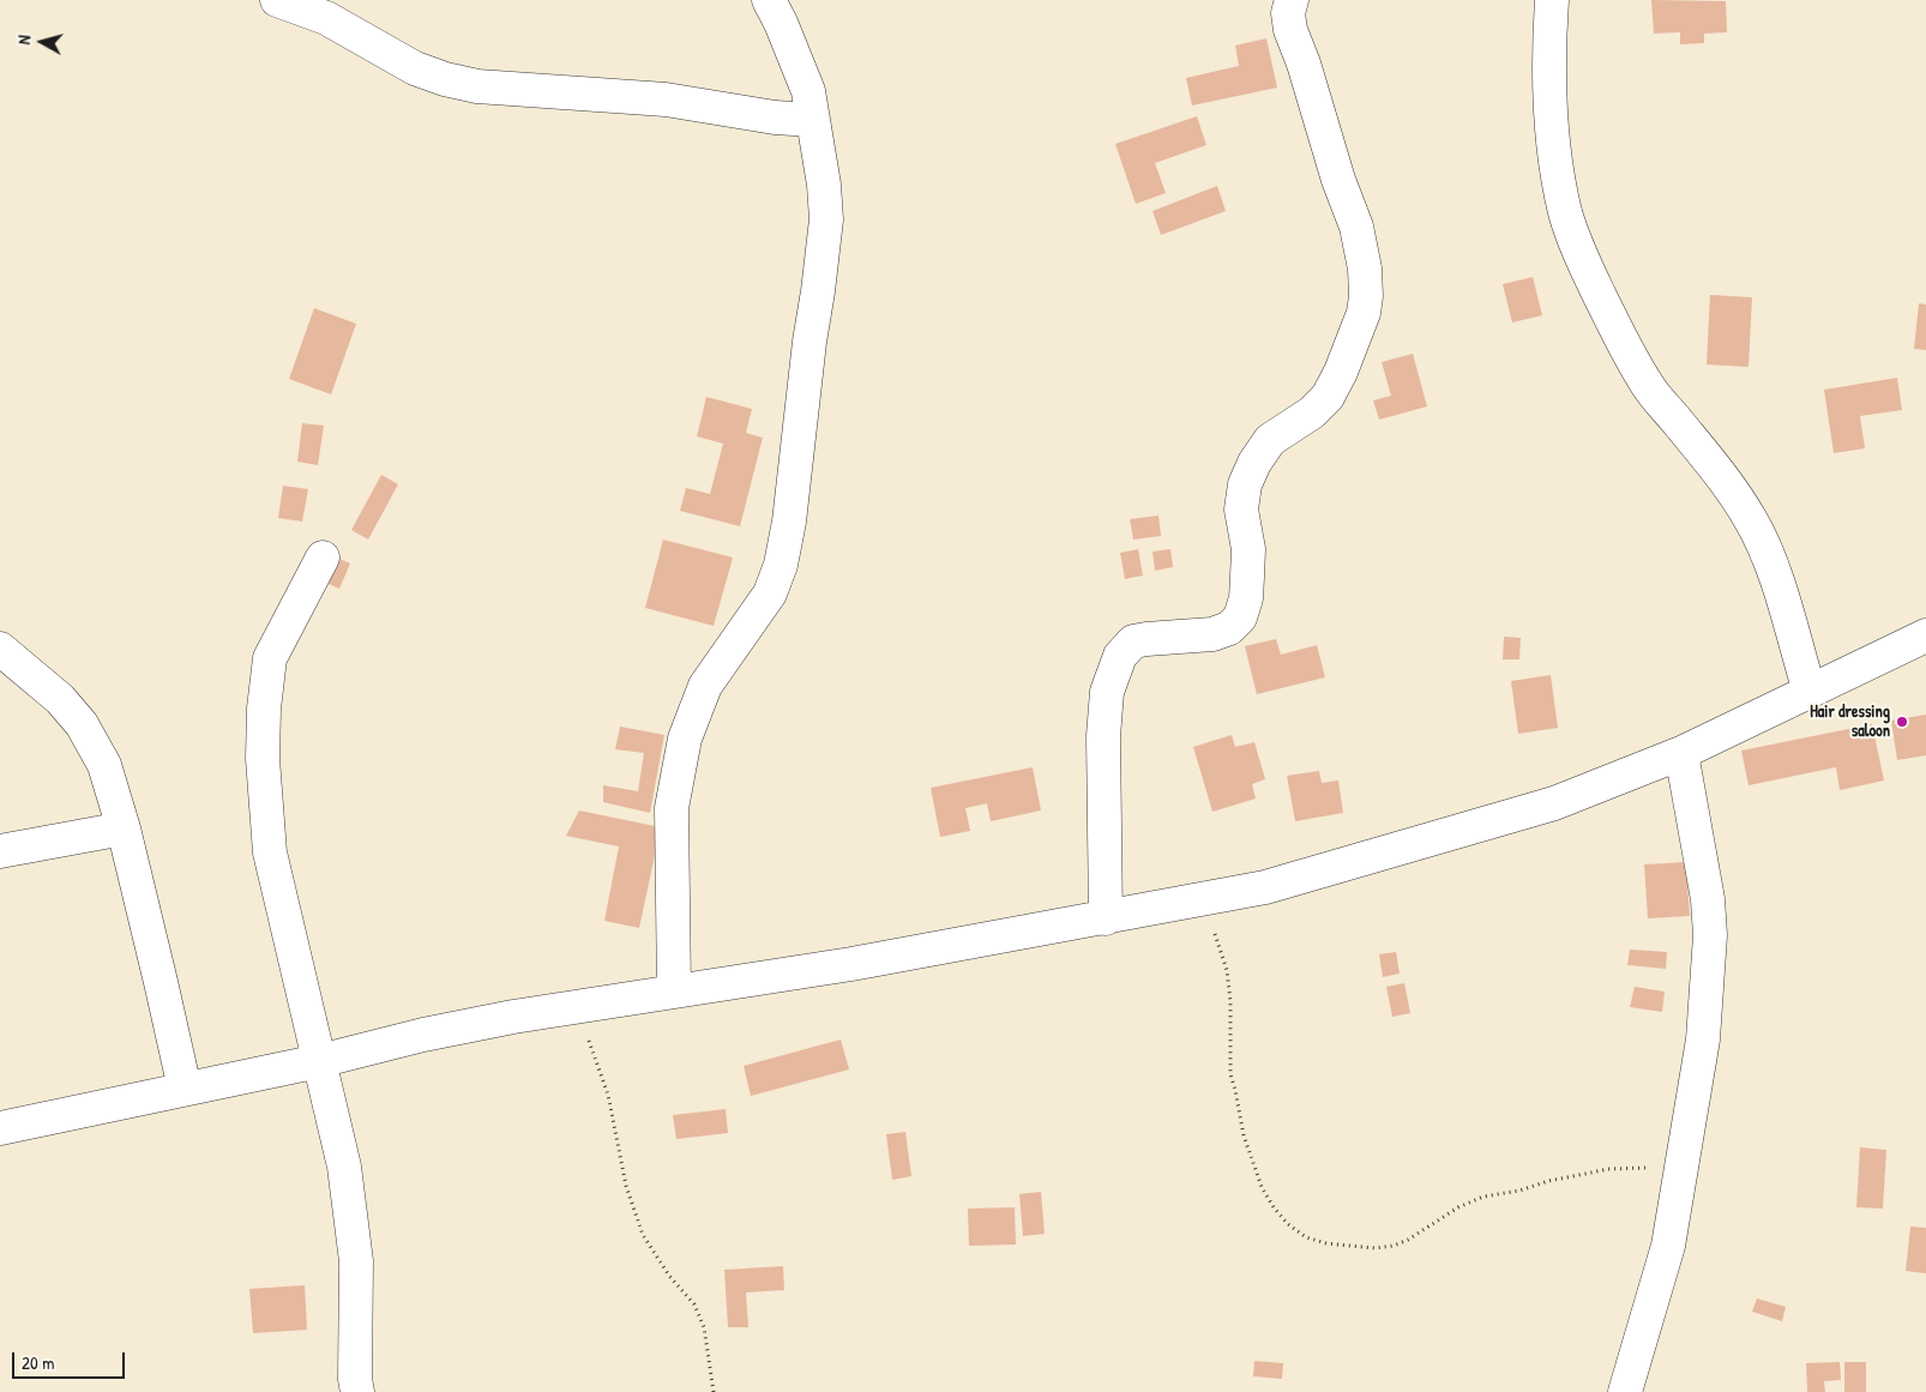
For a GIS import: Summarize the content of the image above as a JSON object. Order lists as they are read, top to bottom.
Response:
{
  "places": ["Hair dressing saloon"],
  "scale_bar": "20 m",
  "north": "left"
}
